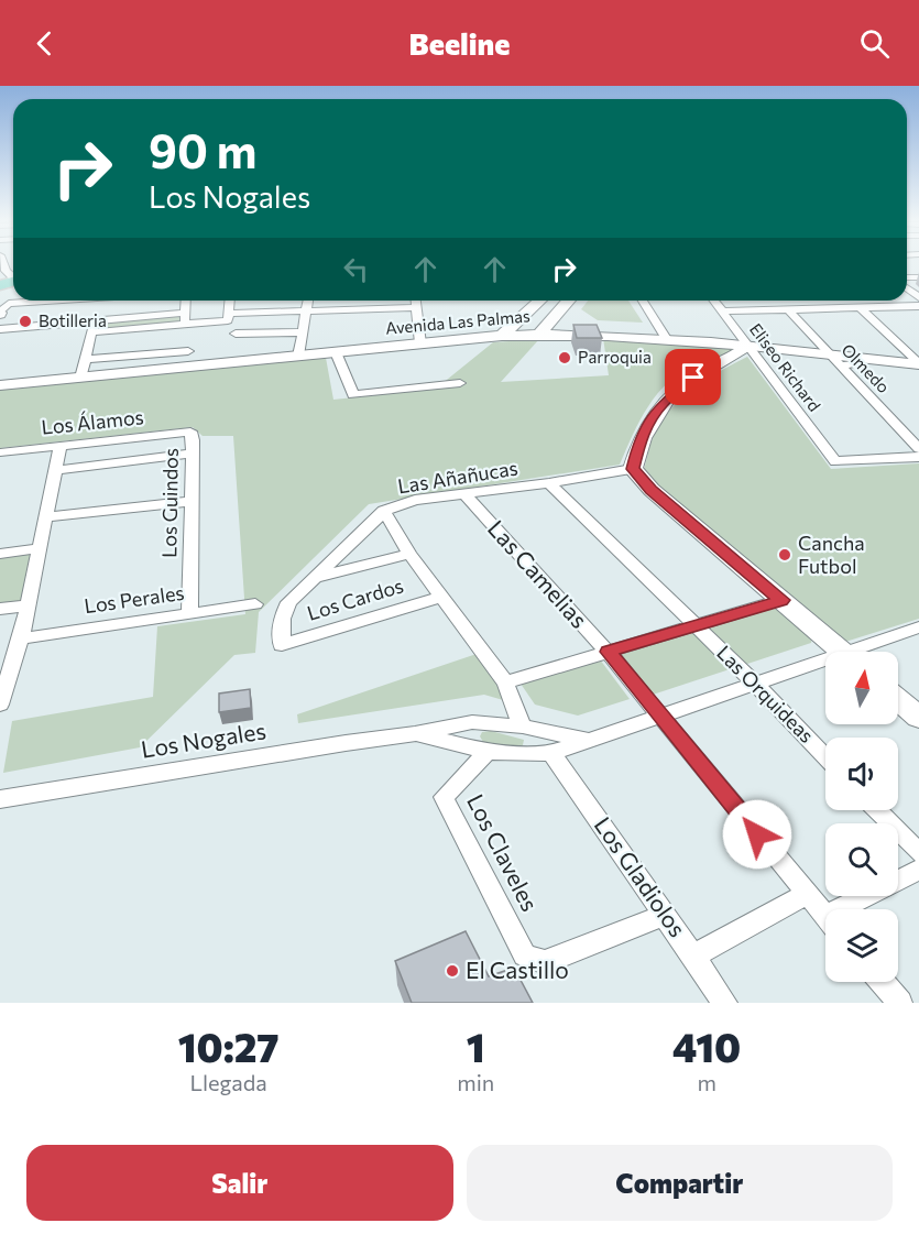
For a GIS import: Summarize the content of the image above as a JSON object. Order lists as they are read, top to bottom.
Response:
{
  "streets": {
    "street": [
      "Avenida Las Palmas",
      "Eliseo Richard",
      "Olmedo",
      "Los Álamos",
      "Las Añañucas",
      "Los Guindos",
      "Las Camelias",
      "Los Perales",
      "Los Cardos",
      "Las Orquideas",
      "Los Nogales",
      "Los Claveles",
      "Los Gladiolos"
    ]
  },
  "crossings": [
    ["Avenida Las Palmas", "Eliseo Richard"],
    ["Avenida Las Palmas", "Olmedo"],
    ["Los Álamos", "Los Guindos"],
    ["Las Añañucas", "Las Camelias"],
    ["Las Añañucas", "Los Cardos"],
    ["Las Añañucas", "Las Orquideas"],
    ["Los Guindos", "Los Perales"],
    ["Las Camelias", "Los Nogales"],
    ["Las Orquideas", "Los Nogales"],
    ["Los Nogales", "Los Claveles"],
    ["Los Nogales", "Los Gladiolos"],
    ["Los Claveles", "Los Gladiolos"]
  ],
  "places": [
    "Botilleria",
    "Parroquia",
    "Cancha Futbol",
    "El Castillo"
  ],
  "north": "top",
  "page": {
    "header": "Beeline",
    "turn": ["90 m", "Los Nogales"],
    "eta": [
      "10:27",
      "Llegada",
      "1",
      "min",
      "410",
      "m"
    ],
    "buttons": ["Salir", "Compartir"]
  }
}
